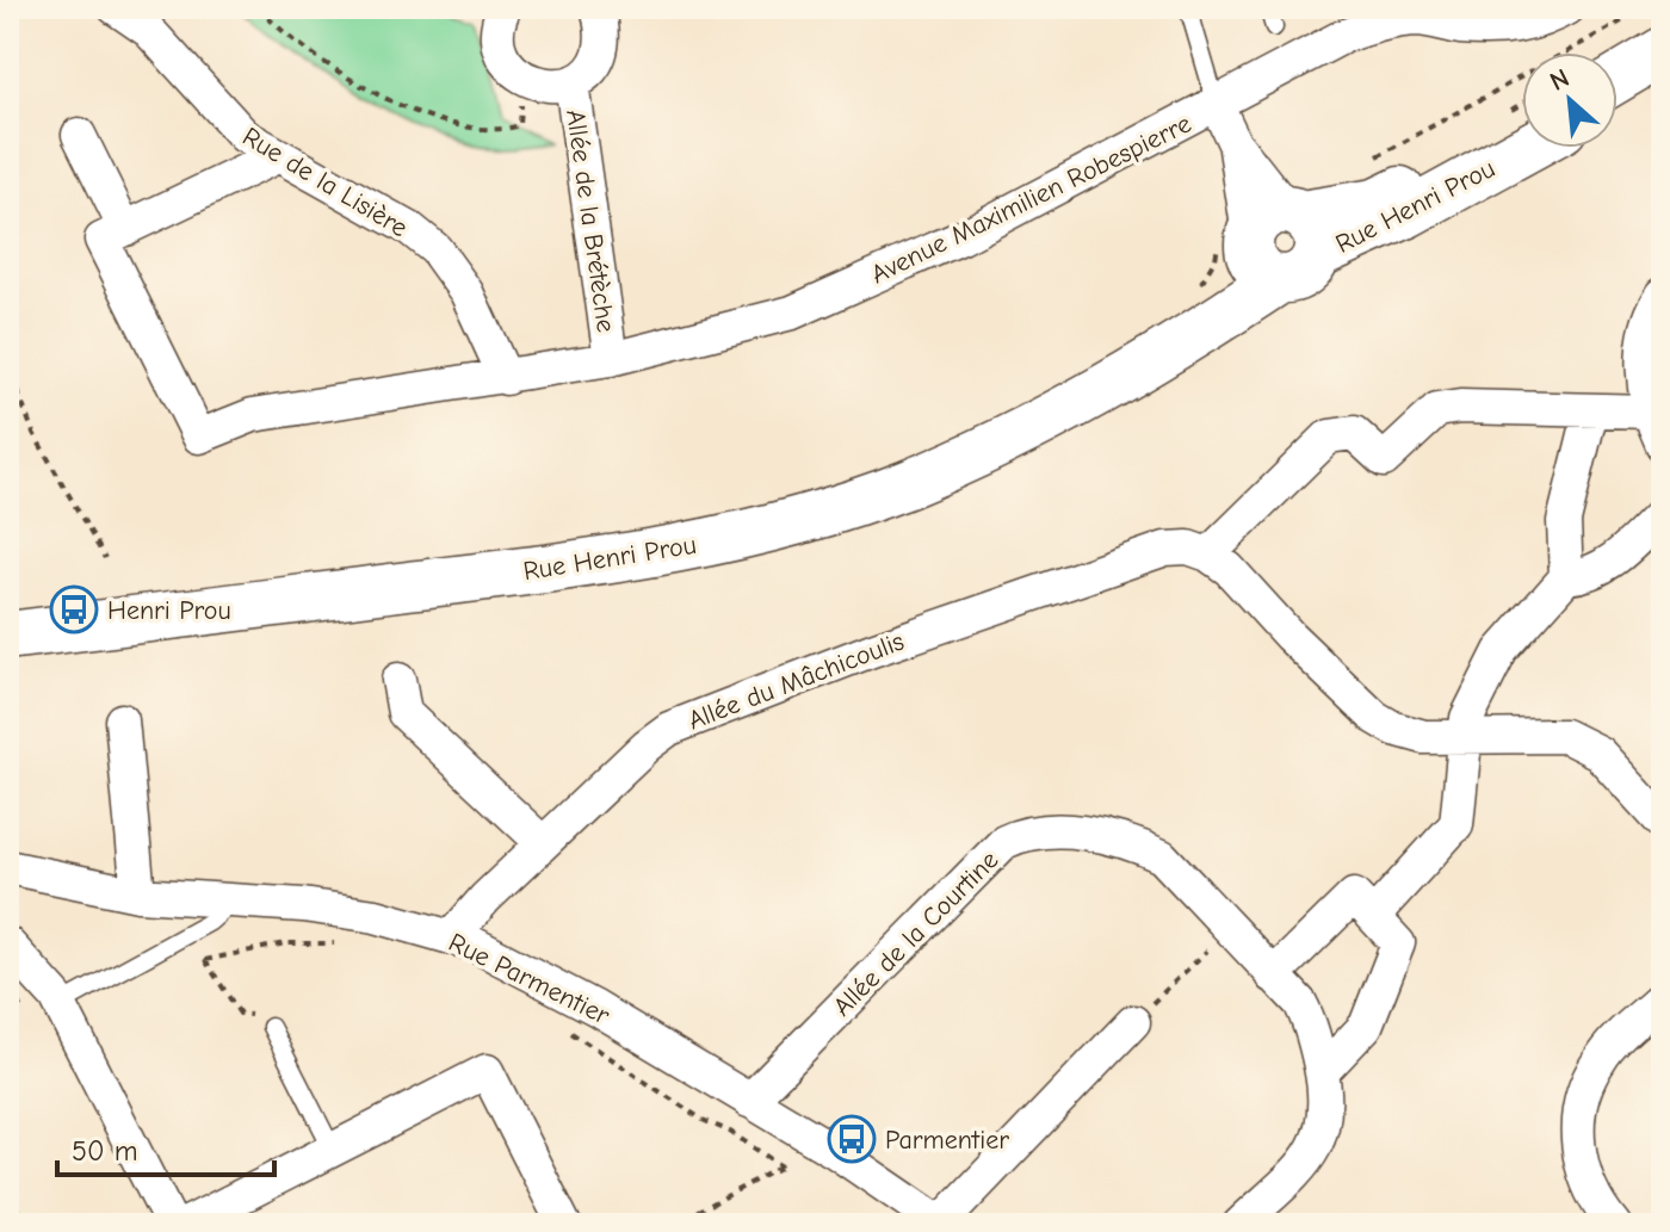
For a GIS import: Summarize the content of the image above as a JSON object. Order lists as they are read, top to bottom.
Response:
{
  "streets": {
    "street": [
      "Rue de la Lisière",
      "Avenue Maximilien Robespierre",
      "Rue Henri Prou",
      "Allée de la Brétèche",
      "Allée du Mâchicoulis",
      "Allée de la Courtine",
      "Rue Parmentier"
    ]
  },
  "crossings": [
    ["Rue de la Lisière", "Avenue Maximilien Robespierre"],
    ["Avenue Maximilien Robespierre", "Allée de la Brétèche"],
    ["Allée du Mâchicoulis", "Rue Parmentier"],
    ["Allée de la Courtine", "Rue Parmentier"]
  ],
  "places": {
    "bus stop": ["Henri Prou", "Parmentier"]
  },
  "scale_bar": "50 m",
  "north": "top left"
}
